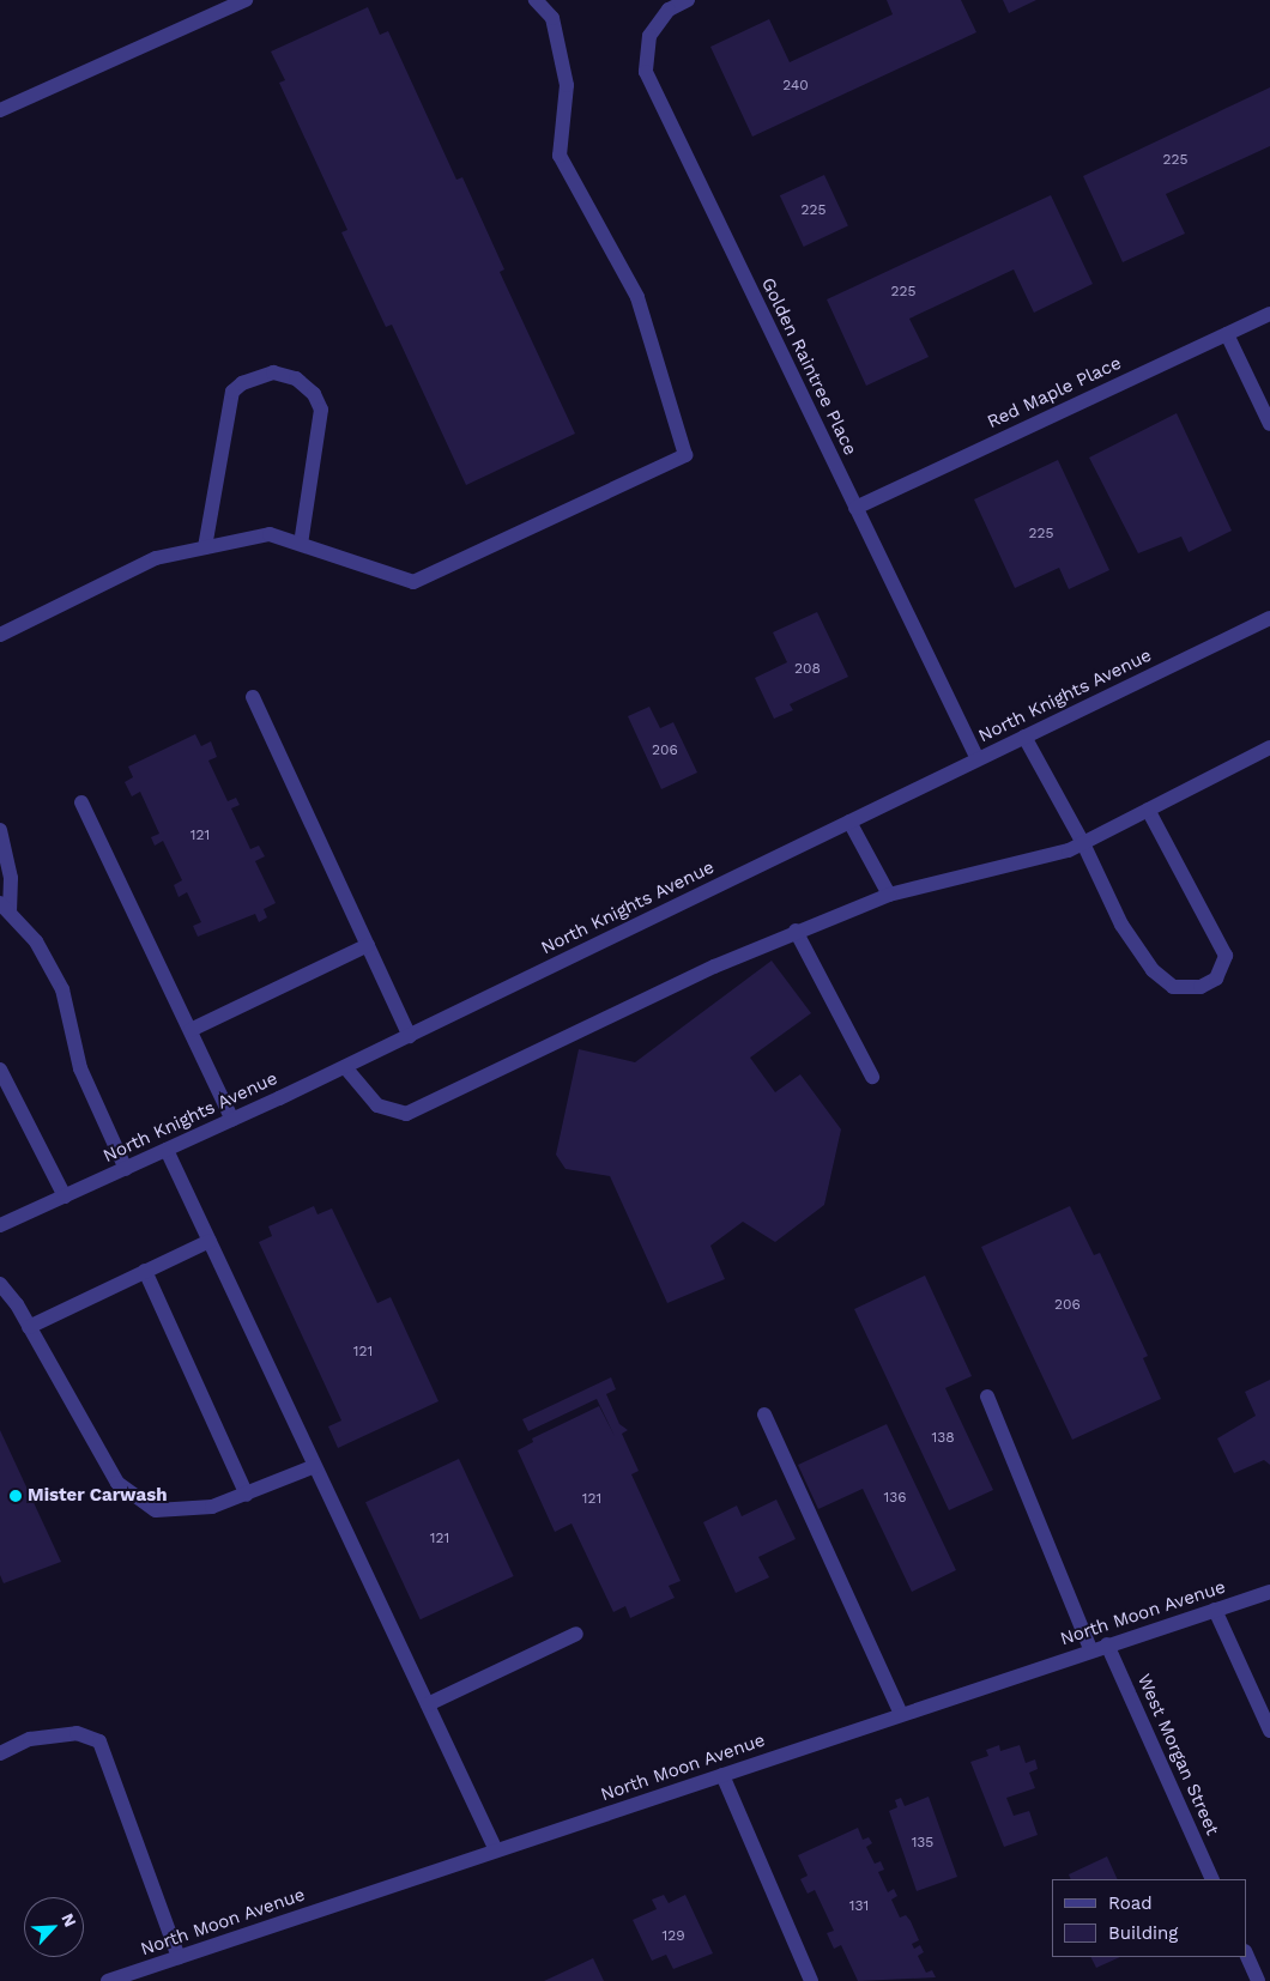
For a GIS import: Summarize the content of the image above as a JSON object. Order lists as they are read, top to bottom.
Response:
{
  "streets": {
    "street": [
      "Golden Raintree Place",
      "Red Maple Place",
      "North Knights Avenue",
      "North Moon Avenue",
      "West Morgan Street"
    ]
  },
  "crossings": [
    ["Golden Raintree Place", "Red Maple Place"],
    ["Golden Raintree Place", "North Knights Avenue"],
    ["North Moon Avenue", "West Morgan Street"]
  ],
  "places": ["Mister Carwash"],
  "house_numbers": [
    "240",
    "225",
    "225",
    "225",
    "225",
    "208",
    "206",
    "121",
    "206",
    "121",
    "138",
    "136",
    "121",
    "121",
    "135",
    "131",
    "129"
  ],
  "legend": ["Road", "Building"],
  "north": "top right"
}
